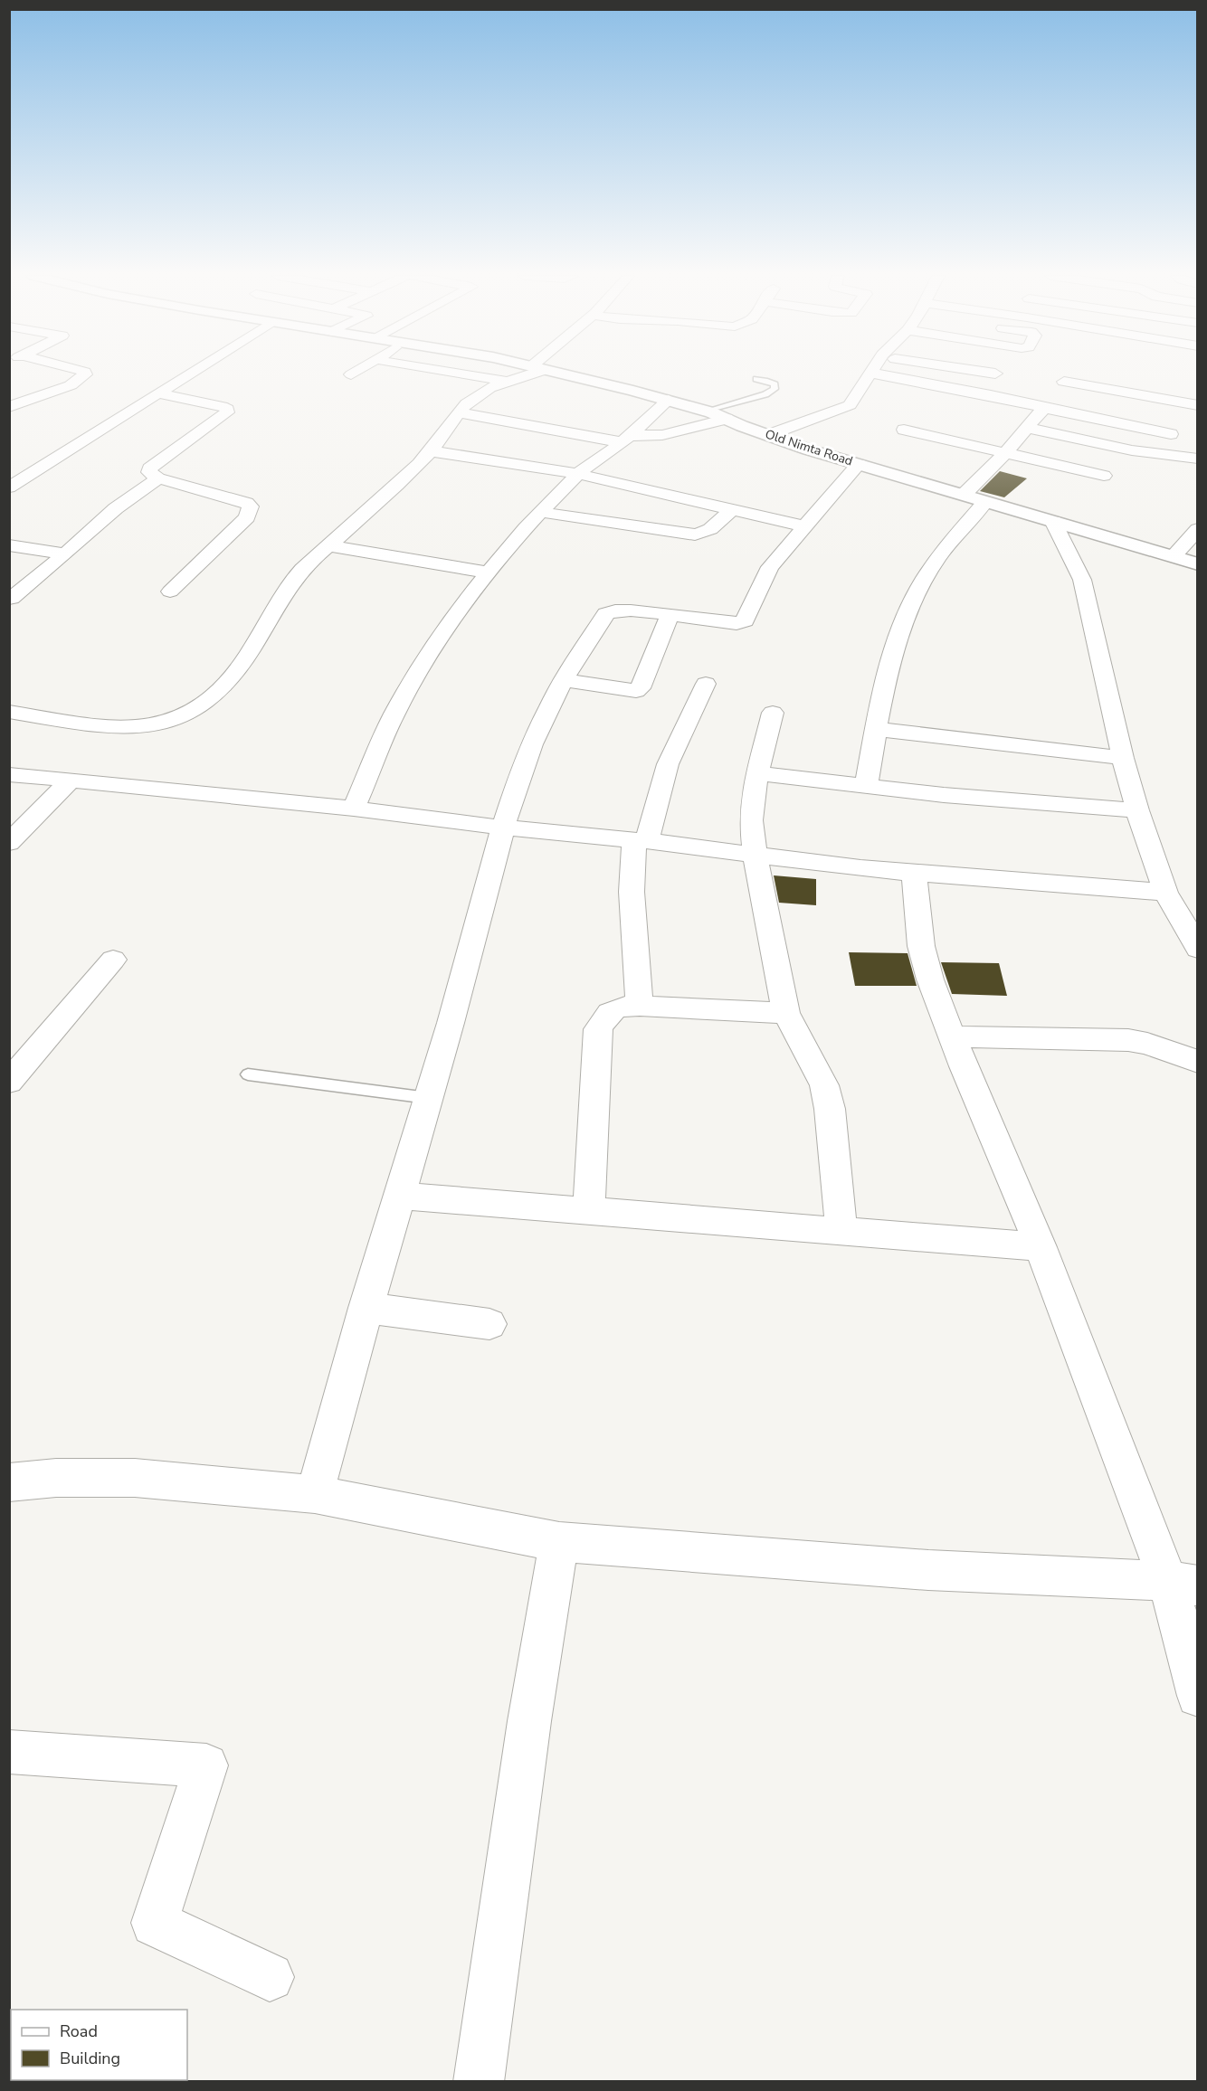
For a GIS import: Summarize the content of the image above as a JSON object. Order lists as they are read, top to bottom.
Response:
{
  "streets": {
    "street": ["Old Nimta Road"]
  },
  "legend": ["Road", "Building"]
}
